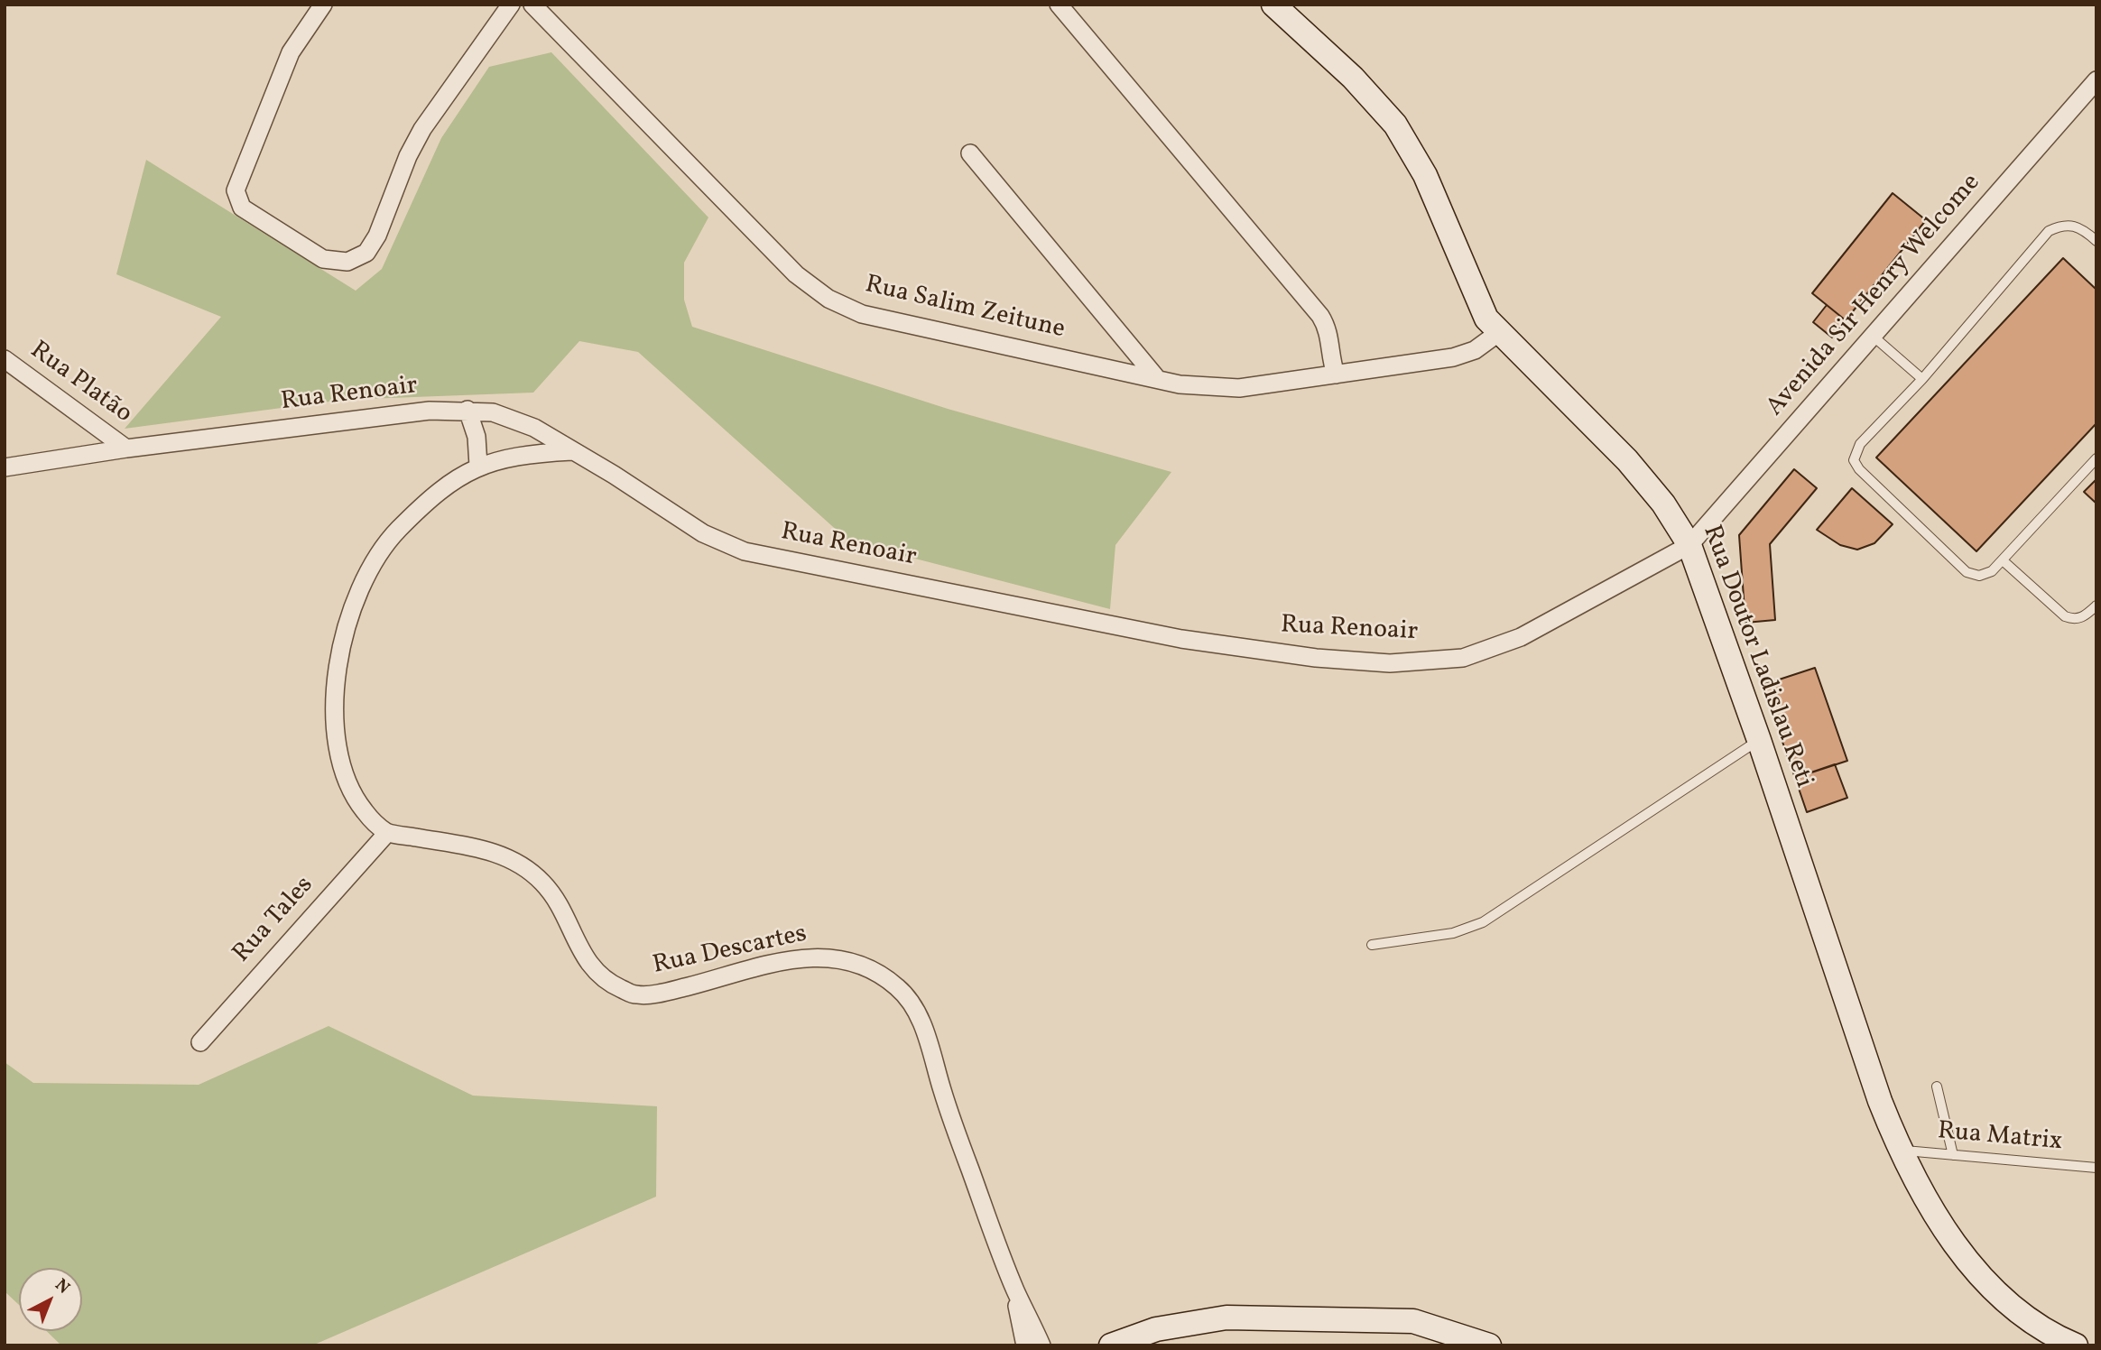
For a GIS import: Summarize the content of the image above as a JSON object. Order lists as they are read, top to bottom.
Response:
{
  "streets": {
    "street": [
      "Avenida Sir Henry Welcome",
      "Rua Salim Zeitune",
      "Rua Platão",
      "Rua Renoair",
      "Rua Doutor Ladislau Reti",
      "Rua Tales",
      "Rua Descartes"
    ],
    "lane": ["Rua Matrix"]
  },
  "crossings": [
    ["Avenida Sir Henry Welcome", "Rua Renoair"],
    ["Avenida Sir Henry Welcome", "Rua Doutor Ladislau Reti"],
    ["Rua Salim Zeitune", "Rua Doutor Ladislau Reti"],
    ["Rua Platão", "Rua Renoair"],
    ["Rua Renoair", "Rua Doutor Ladislau Reti"],
    ["Rua Doutor Ladislau Reti", "Rua Matrix"],
    ["Rua Tales", "Rua Descartes"]
  ],
  "north": "top right"
}
